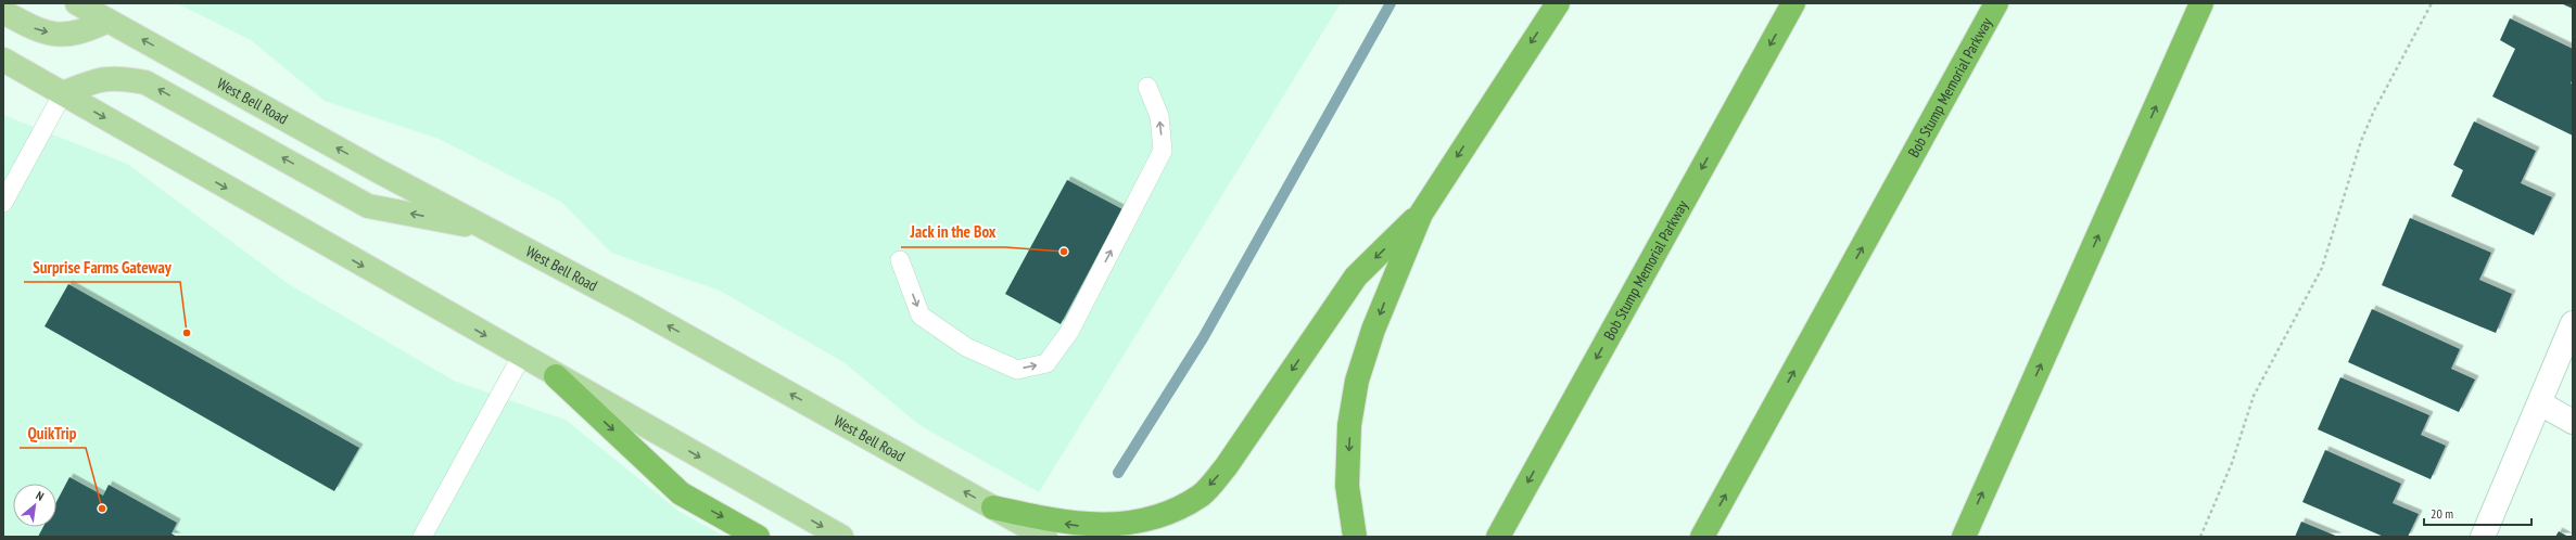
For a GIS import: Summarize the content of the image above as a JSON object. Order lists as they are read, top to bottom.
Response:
{
  "streets": {
    "highway": ["Bob Stump Memorial Parkway"],
    "main road": ["West Bell Road"]
  },
  "places": ["Jack in the Box", "Surprise Farms Gateway", "QuikTrip"],
  "scale_bar": "20 m",
  "north": "top right"
}
